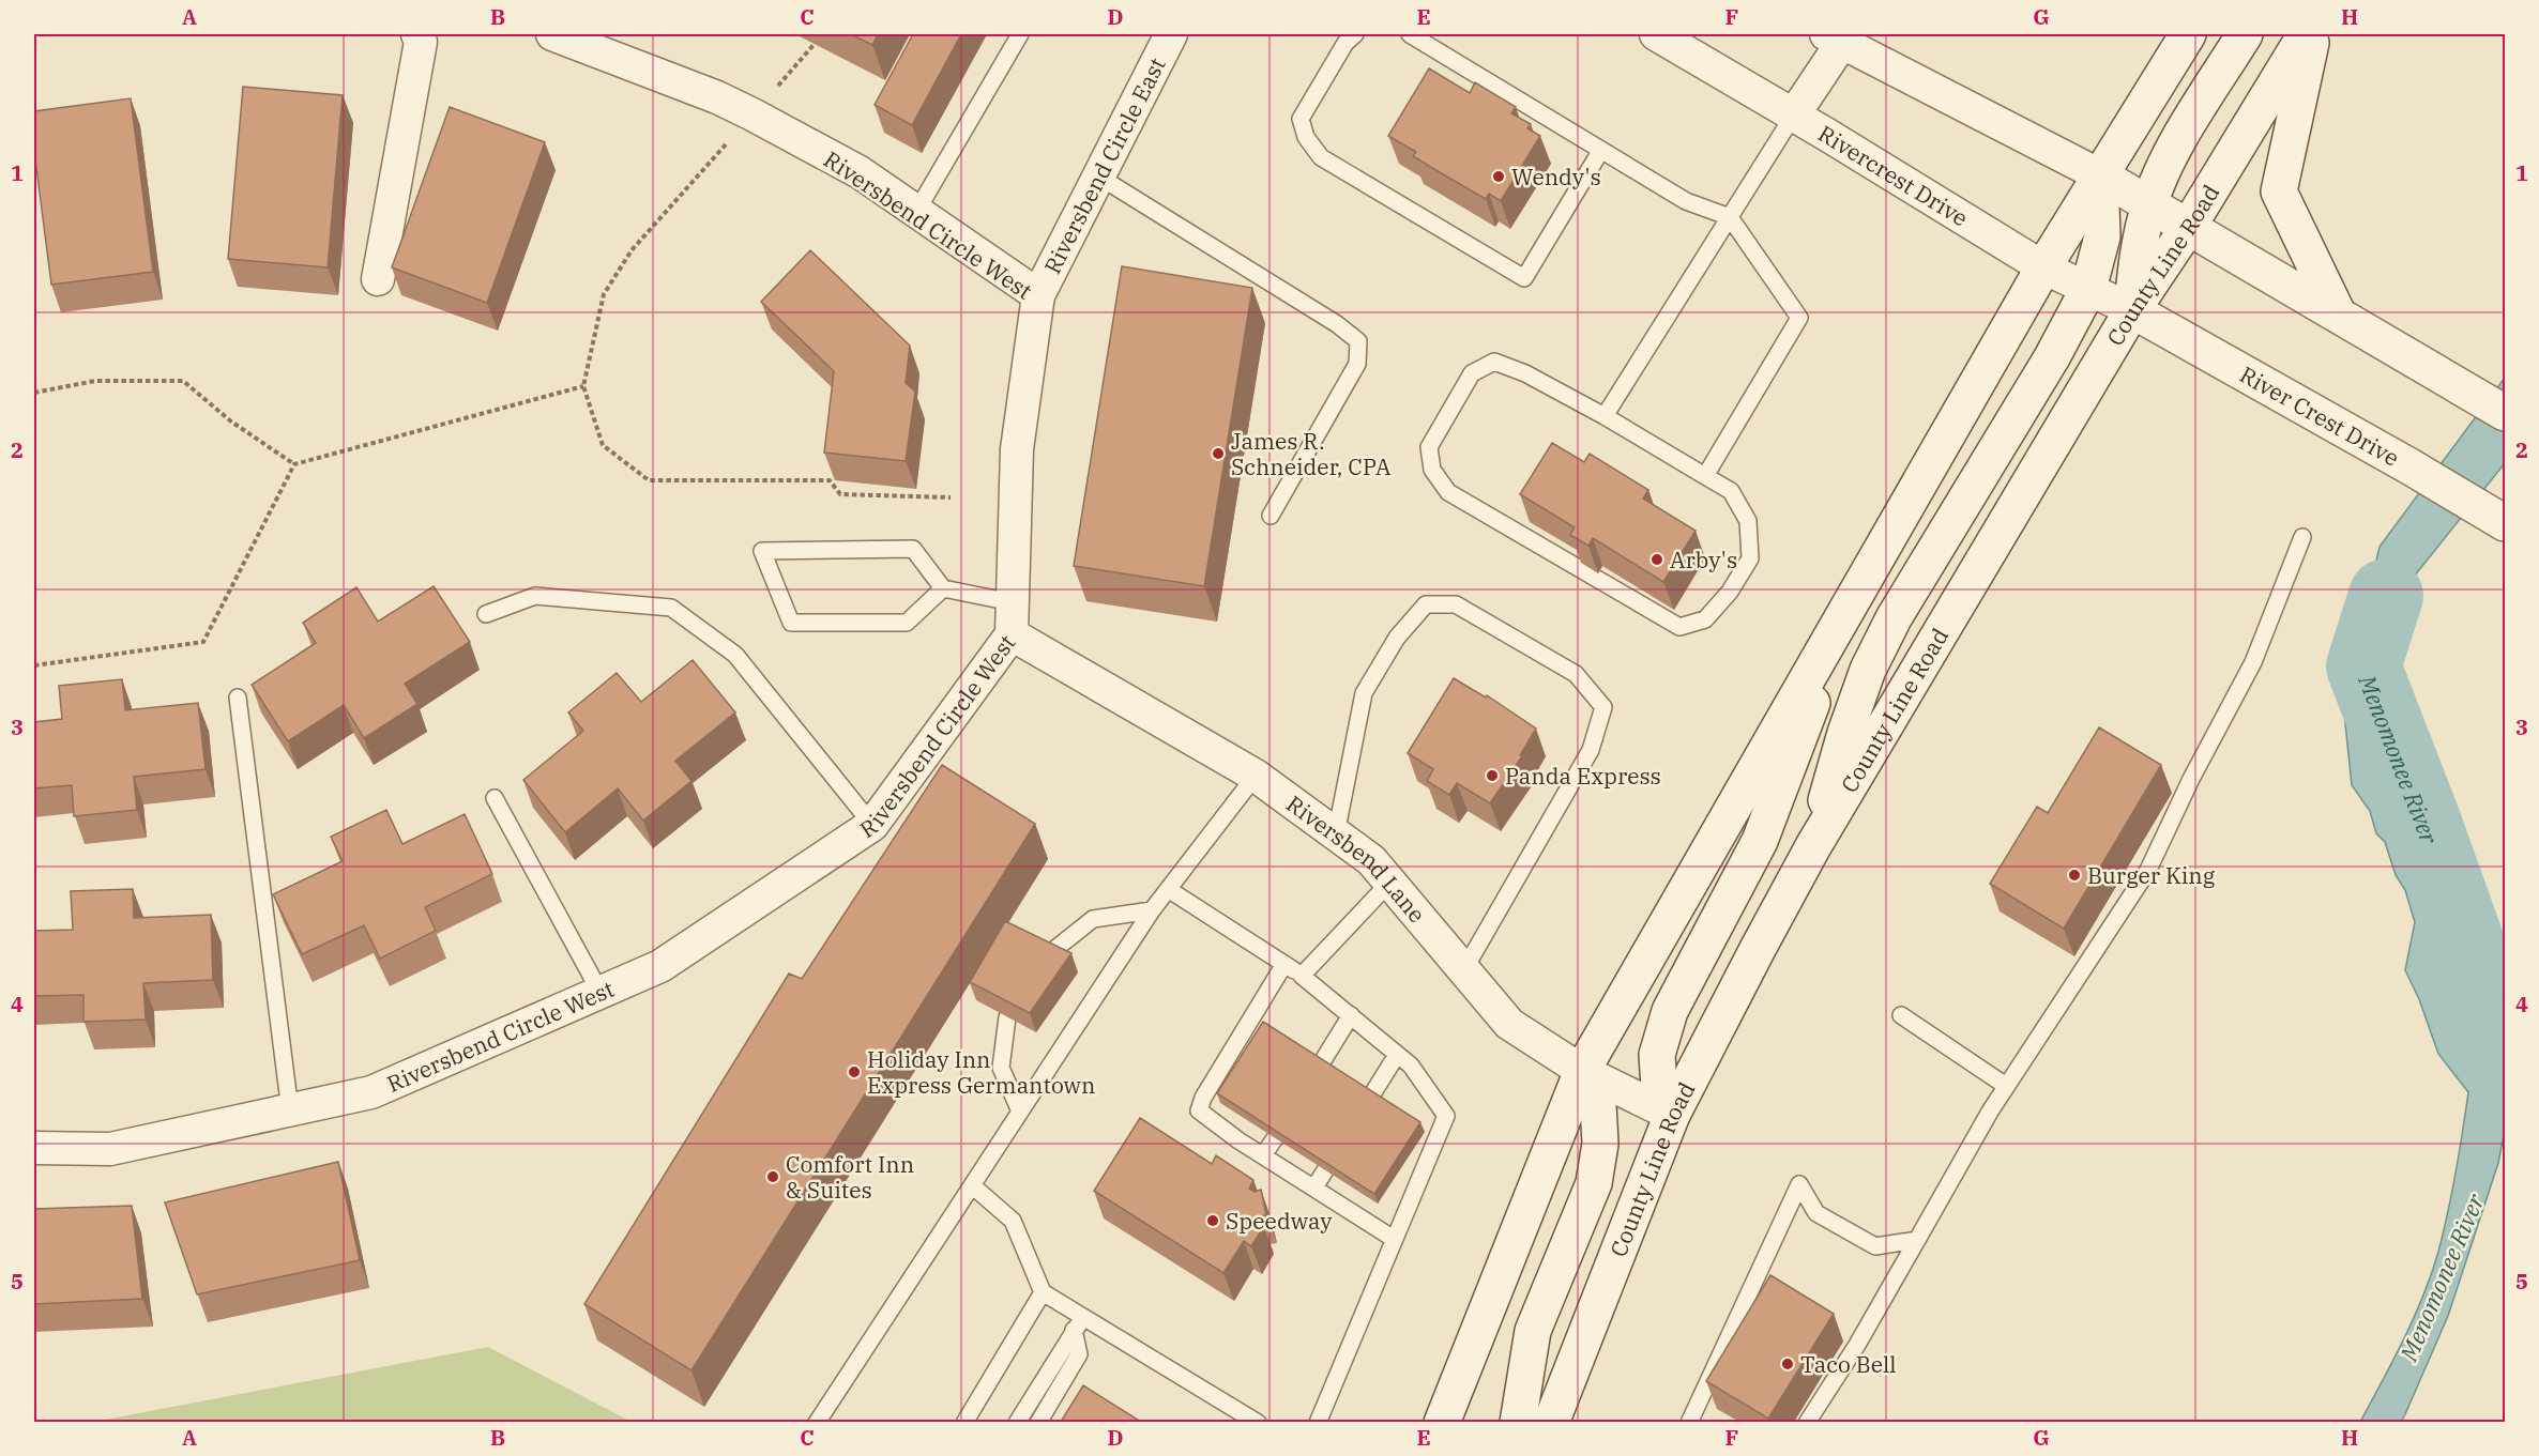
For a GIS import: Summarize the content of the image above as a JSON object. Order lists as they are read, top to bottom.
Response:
{
  "streets": {
    "main road": ["County Line Road", "River Crest Drive"],
    "street": [
      "Riversbend Circle East",
      "Rivercrest Drive",
      "Riversbend Circle West",
      "Riversbend Lane"
    ]
  },
  "crossings": [
    ["Riversbend Circle East", "Riversbend Circle West"],
    ["Rivercrest Drive", "County Line Road"],
    ["Rivercrest Drive", "River Crest Drive"],
    ["Riversbend Circle West", "Riversbend Lane"],
    ["County Line Road", "River Crest Drive"],
    ["County Line Road", "Riversbend Lane"]
  ],
  "water": ["Menomonee River"],
  "places": [
    "Wendy's",
    "James R. Schneider, CPA",
    "Arby's",
    "Panda Express",
    "Burger King",
    "Holiday Inn Express Germantown",
    "Comfort Inn & Suites",
    "Speedway",
    "Taco Bell"
  ],
  "grid": {
    "columns": [
      "A",
      "B",
      "C",
      "D",
      "E",
      "F",
      "G",
      "H"
    ],
    "rows": [
      "1",
      "2",
      "3",
      "4",
      "5"
    ]
  }
}
